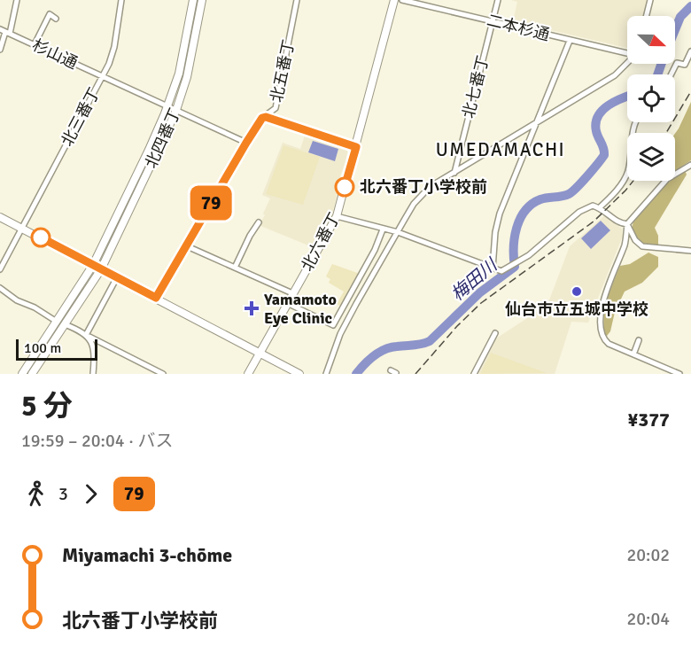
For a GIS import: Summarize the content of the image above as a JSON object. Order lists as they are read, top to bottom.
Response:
{
  "streets": {
    "street": [
      "二本杉通",
      "杉山通",
      "北五番丁",
      "北七番丁",
      "北三番丁",
      "北四番丁",
      "北六番丁"
    ]
  },
  "crossings": [
    ["二本杉通", "北七番丁"],
    ["杉山通", "北五番丁"],
    ["杉山通", "北三番丁"],
    ["杉山通", "北四番丁"]
  ],
  "districts": ["UMEDAMACHI"],
  "water": ["梅田川"],
  "places": {
    "other": ["北六番丁小学校前", "仙台市立五城中学校"],
    "health": ["Yamamoto Eye Clinic"]
  },
  "lines": ["bus line 79"],
  "scale_bar": "100 m",
  "north": "right",
  "page": {
    "on_map": "79",
    "scale": "100 m",
    "heading": ["5 分", "19:59 – 20:04 · バス", "¥377"],
    "legs": ["3", "79"],
    "list": [
      {
        "name": "Miyamachi 3-chōme",
        "value": "20:02"
      },
      {
        "name": "北六番丁小学校前",
        "value": "20:04"
      }
    ]
  }
}
